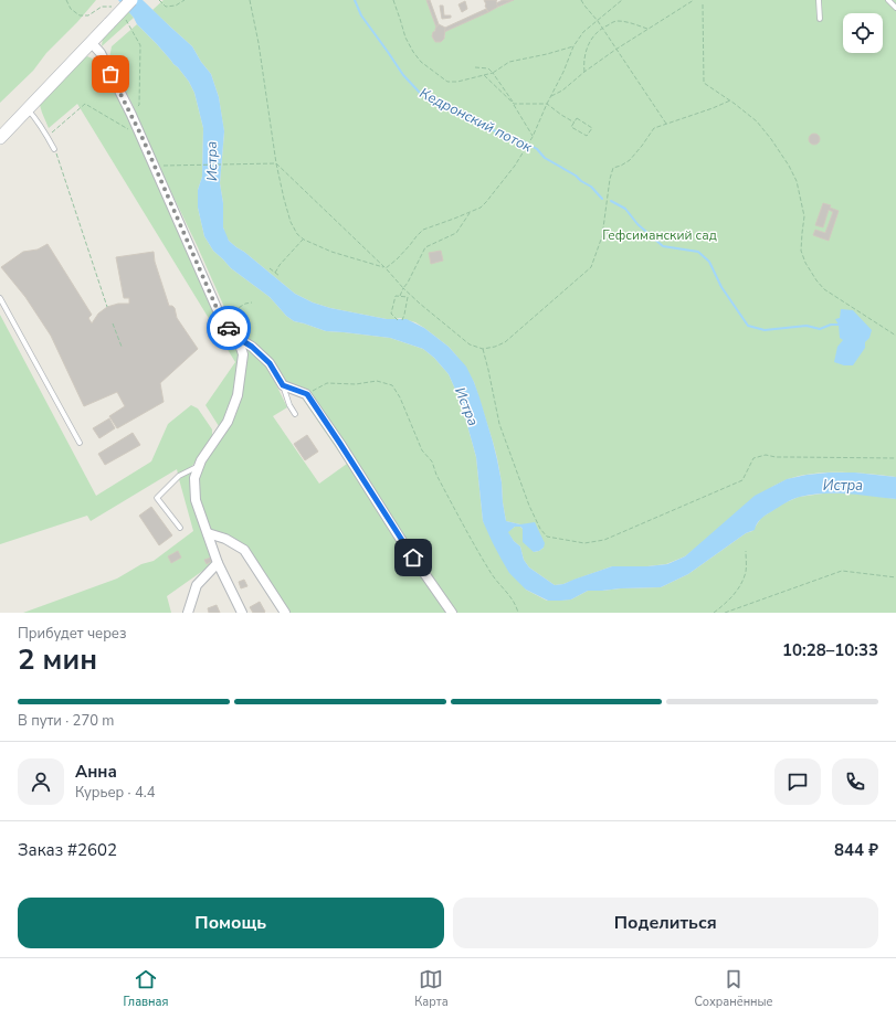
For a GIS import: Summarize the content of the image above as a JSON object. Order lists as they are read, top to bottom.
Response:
{
  "water": ["Кедронский поток", "Истра"],
  "parks": ["Гефсиманский сад"],
  "page": {
    "heading": ["2 мин", "Прибудет через", "10:28–10:33"],
    "panel": [
      "Анна",
      "Курьер · 4.4",
      "Заказ #2602",
      "844 ₽"
    ],
    "bar": "В пути · 270 m",
    "buttons": ["Помощь", "Поделиться"],
    "tabs": ["Главная", "Карта", "Сохранённые"]
  }
}
